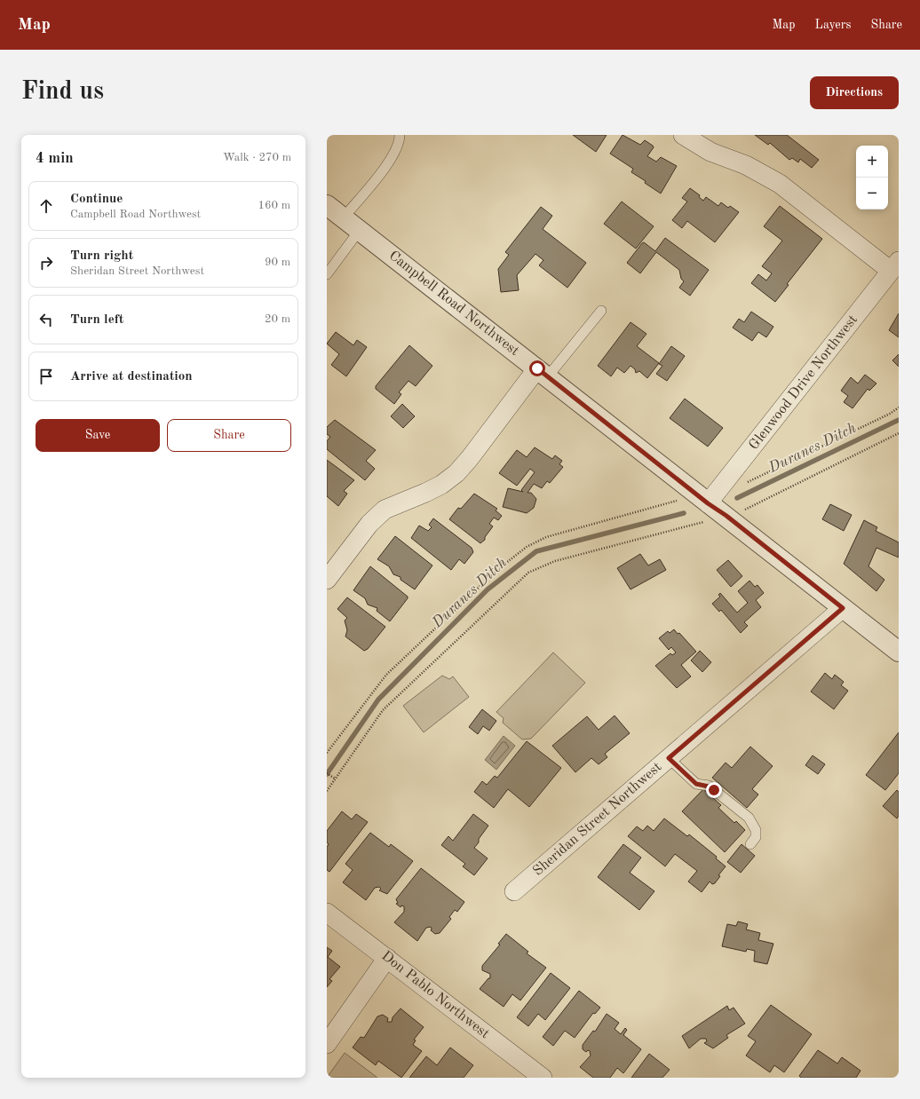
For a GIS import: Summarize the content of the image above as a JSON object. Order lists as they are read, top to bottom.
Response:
{
  "streets": {
    "street": [
      "Campbell Road Northwest",
      "Glenwood Drive Northwest",
      "Sheridan Street Northwest",
      "Don Pablo Northwest"
    ]
  },
  "crossings": [
    ["Campbell Road Northwest", "Glenwood Drive Northwest"],
    ["Campbell Road Northwest", "Sheridan Street Northwest"]
  ],
  "water": ["Duranes Ditch"],
  "page": {
    "header": "Map",
    "nav": ["Map", "Layers", "Share"],
    "buttons": [
      "Directions",
      ["Save", "Share"]
    ],
    "title": "Find us",
    "heading": ["4 min", "Walk · 270 m"],
    "map_buttons": ["+", "−"],
    "list": [
      ["Continue", "Campbell Road Northwest", "160 m"],
      ["Turn right", "Sheridan Street Northwest", "90 m"],
      ["Turn left", "20 m"],
      "Arrive at destination"
    ]
  }
}
